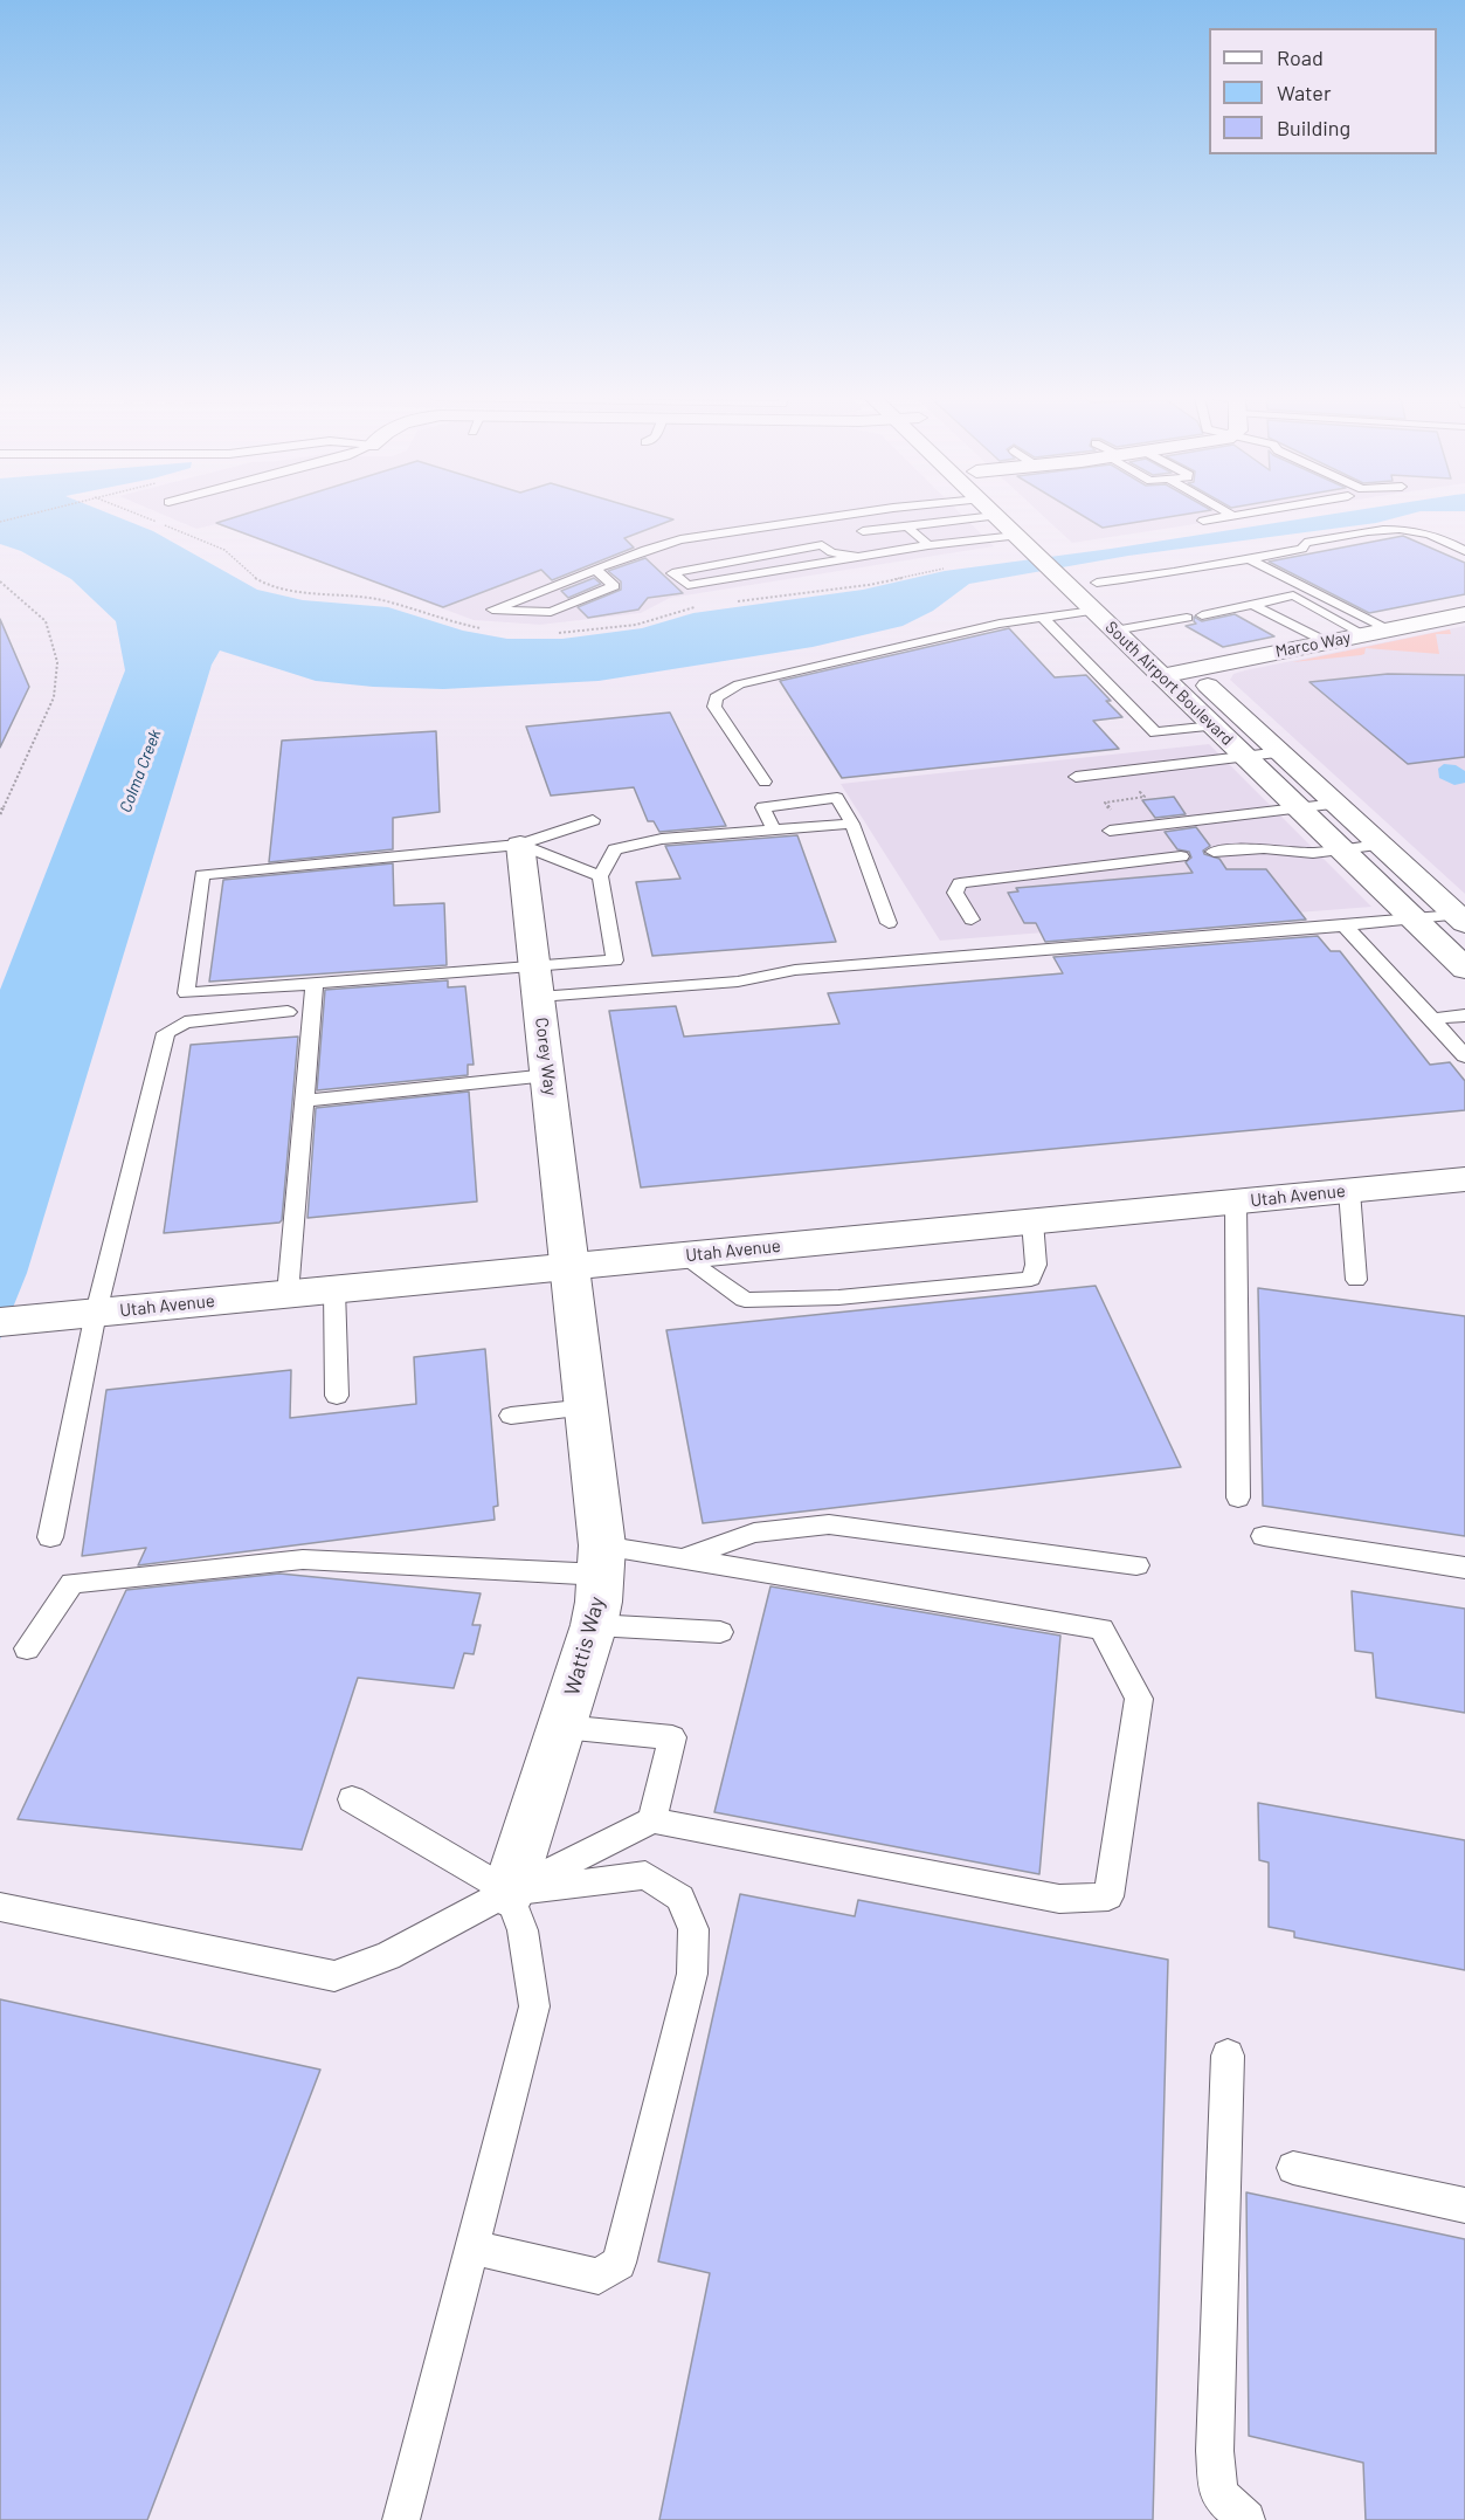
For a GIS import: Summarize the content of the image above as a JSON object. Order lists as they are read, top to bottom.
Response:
{
  "streets": {
    "street": [
      "Marco Way",
      "South Airport Boulevard",
      "Corey Way",
      "Utah Avenue",
      "Wattis Way"
    ]
  },
  "crossings": [
    ["Marco Way", "South Airport Boulevard"],
    ["Corey Way", "Utah Avenue"],
    ["Corey Way", "Wattis Way"],
    ["Utah Avenue", "Wattis Way"]
  ],
  "water": ["Colma Creek"],
  "legend": ["Road", "Water", "Building"]
}
